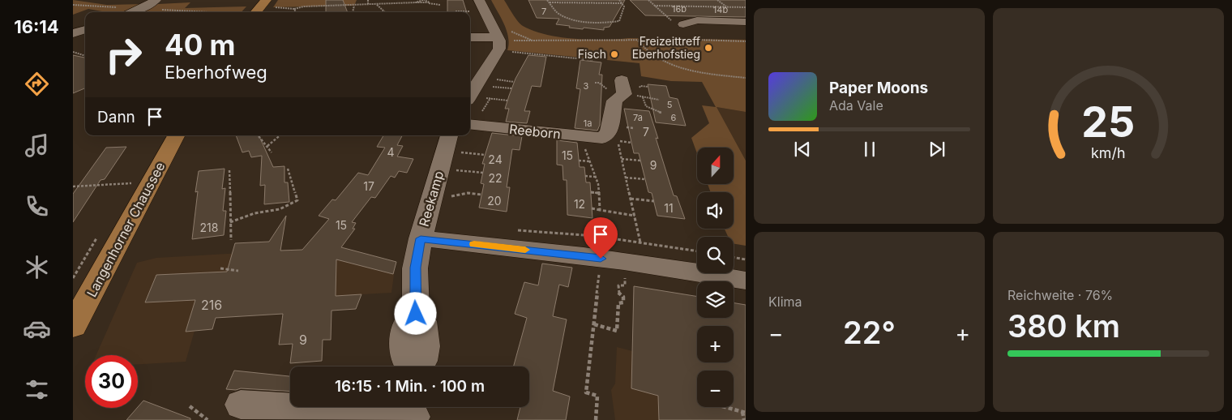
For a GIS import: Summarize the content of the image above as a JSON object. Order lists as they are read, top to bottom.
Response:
{
  "streets": {
    "main road": ["Langenhorner Chaussee"],
    "street": ["Reeborn", "Reekamp"]
  },
  "places": ["Freizeittreff Eberhofstieg", "Fisch"],
  "house_numbers": [
    "16b",
    "14b",
    "7",
    "3",
    "5",
    "7a",
    "6",
    "1a",
    "7",
    "4",
    "15",
    "24",
    "9",
    "22",
    "17",
    "20",
    "12",
    "11",
    "15",
    "218",
    "216",
    "9"
  ],
  "north": "top",
  "page": {
    "tabs": "16:14",
    "turn": ["40 m", "Eberhofweg"],
    "song": ["Paper Moons", "Ada Vale"],
    "then": "Dann",
    "map_buttons": ["+", "−"],
    "tile": [
      "Klima",
      ["Reichweite · 76%", "380 km"]
    ],
    "heat": ["−", "22°", "+"],
    "limit": "30",
    "trip": "16:15 · 1 Min. · 100 m",
    "gauge": ["25", "km/h"]
  }
}
